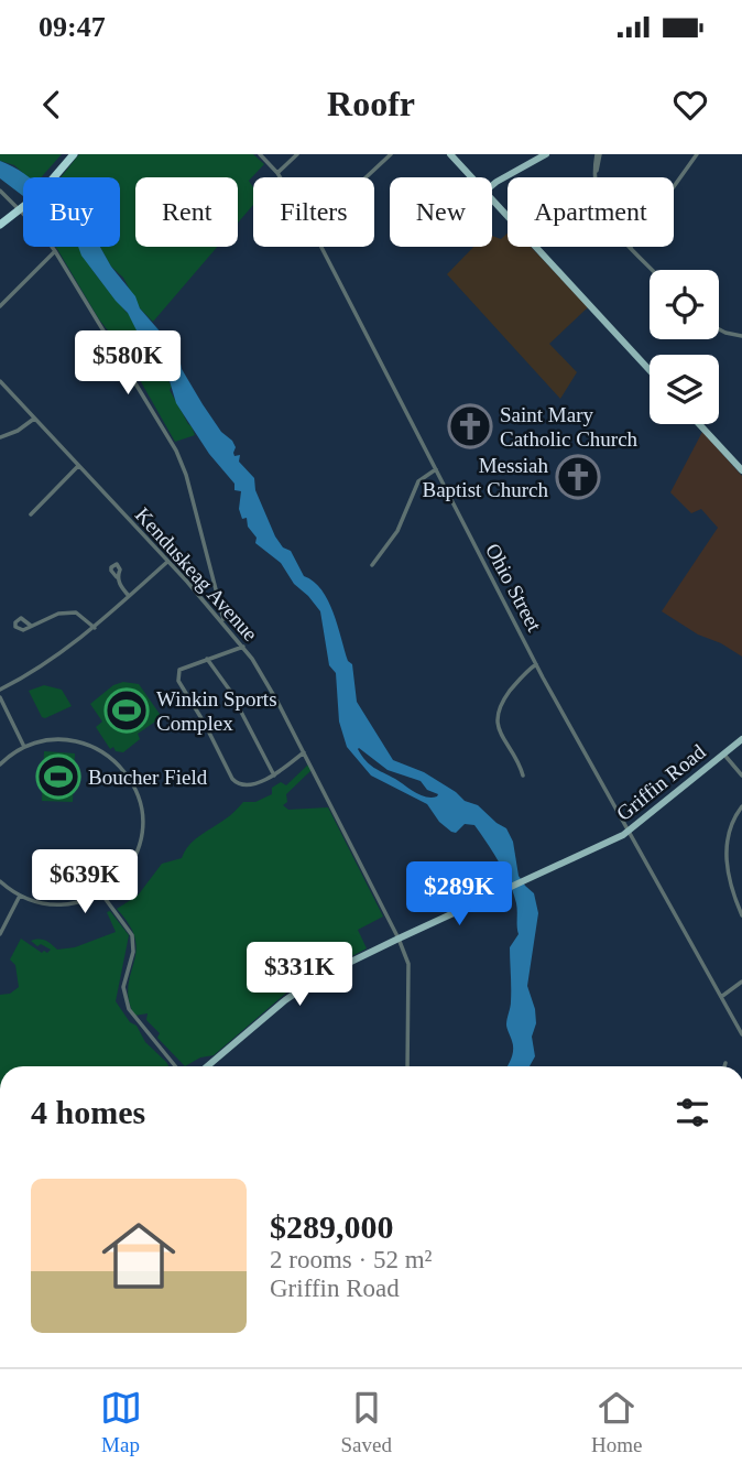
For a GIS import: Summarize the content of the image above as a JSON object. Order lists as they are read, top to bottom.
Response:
{
  "streets": {
    "main road": ["Griffin Road"],
    "street": ["Kenduskeag Avenue", "Ohio Street"]
  },
  "crossings": [
    ["Kenduskeag Avenue", "Griffin Road"],
    ["Ohio Street", "Griffin Road"]
  ],
  "places": {
    "church": ["Saint Mary Catholic Church", "Messiah Baptist Church"],
    "sports": ["Winkin Sports Complex", "Boucher Field"]
  },
  "page": {
    "status": "09:47",
    "header": "Roofr",
    "chip": [
      "Buy",
      "Rent",
      "Filters",
      "New",
      "Apartment"
    ],
    "price": [
      "$580K",
      "$639K",
      "$289K",
      "$331K"
    ],
    "heading": "4 homes",
    "list": [
      {
        "name": "$289,000",
        "note": "2 rooms · 52 m² · Griffin Road"
      }
    ],
    "tabs": ["Map", "Saved", "Home"]
  }
}
